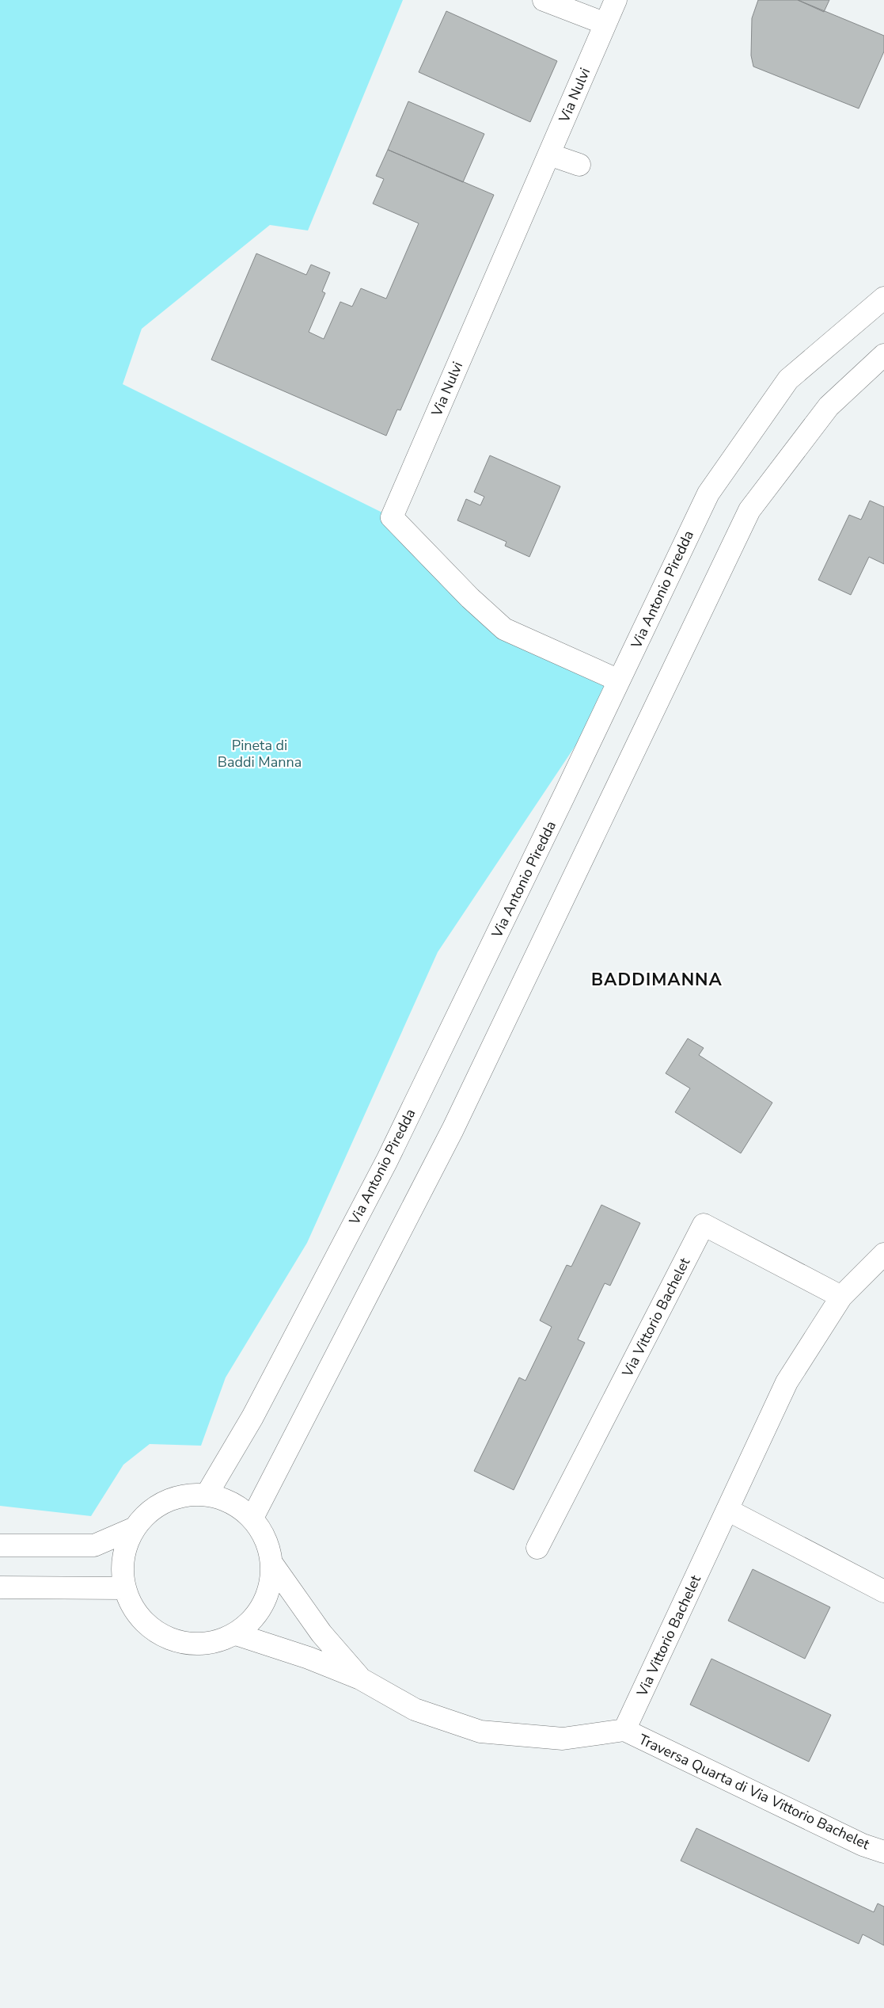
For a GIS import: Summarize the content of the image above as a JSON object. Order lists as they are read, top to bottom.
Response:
{
  "streets": {
    "street": [
      "Via Nulvi",
      "Via Antonio Piredda",
      "Via Vittorio Bachelet",
      "Traversa Quarta di Via Vittorio Bachelet"
    ]
  },
  "crossings": [
    ["Via Nulvi", "Via Antonio Piredda"],
    ["Via Vittorio Bachelet", "Traversa Quarta di Via Vittorio Bachelet"]
  ],
  "districts": ["BADDIMANNA"],
  "parks": ["Pineta di Baddi Manna"]
}
